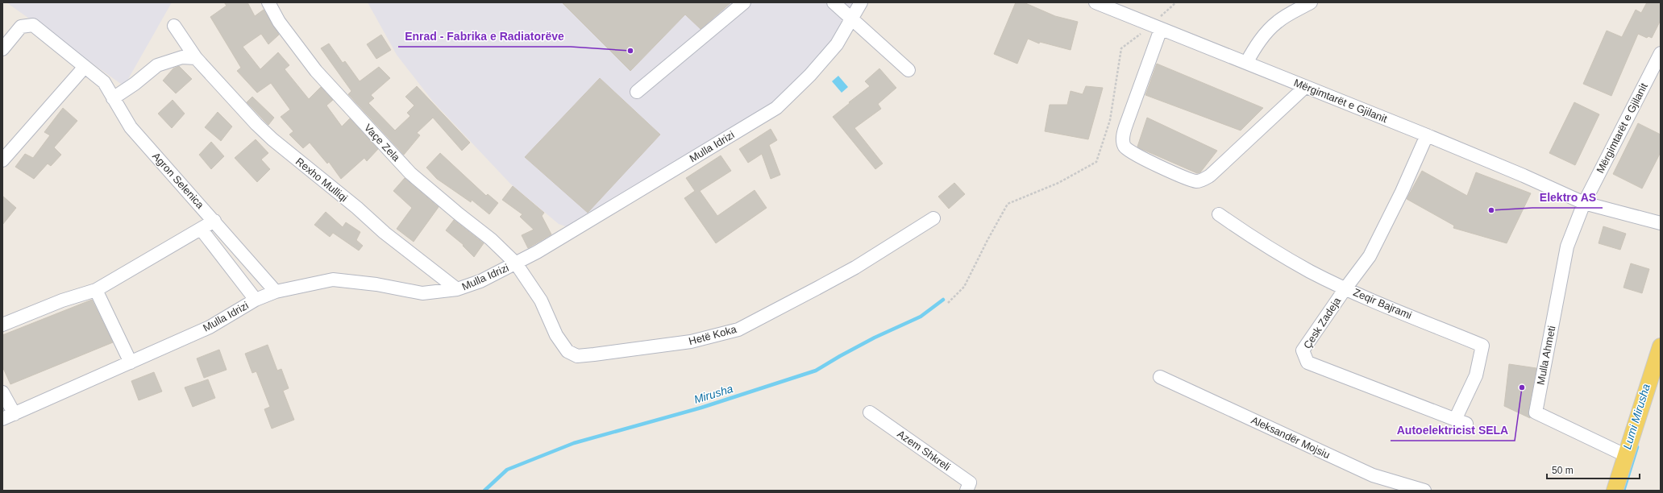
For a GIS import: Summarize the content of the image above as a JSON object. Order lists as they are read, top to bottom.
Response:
{
  "streets": {
    "street": [
      "Mërgimtarët e Gjilanit",
      "Vaçe Zela",
      "Mulla Idrizi",
      "Rexho Mulliqi",
      "Agron Selenica",
      "Zeqir Bajrami",
      "Çesk Zadeja",
      "Hetë Koka",
      "Mulla Ahmeti",
      "Aleksandër Mojsiu",
      "Azem Shkreli"
    ]
  },
  "crossings": [
    ["Mërgimtarët e Gjilanit", "Çesk Zadeja"],
    ["Mërgimtarët e Gjilanit", "Mulla Ahmeti"],
    ["Vaçe Zela", "Mulla Idrizi"],
    ["Vaçe Zela", "Hetë Koka"],
    ["Mulla Idrizi", "Rexho Mulliqi"],
    ["Mulla Idrizi", "Agron Selenica"],
    ["Mulla Idrizi", "Hetë Koka"],
    ["Zeqir Bajrami", "Çesk Zadeja"]
  ],
  "water": ["Mirusha", "Lumi Mirusha"],
  "places": ["Enrad - Fabrika e Radiatorëve", "Elektro AS", "Autoelektricist SELA"],
  "scale_bar": "50 m"
}
